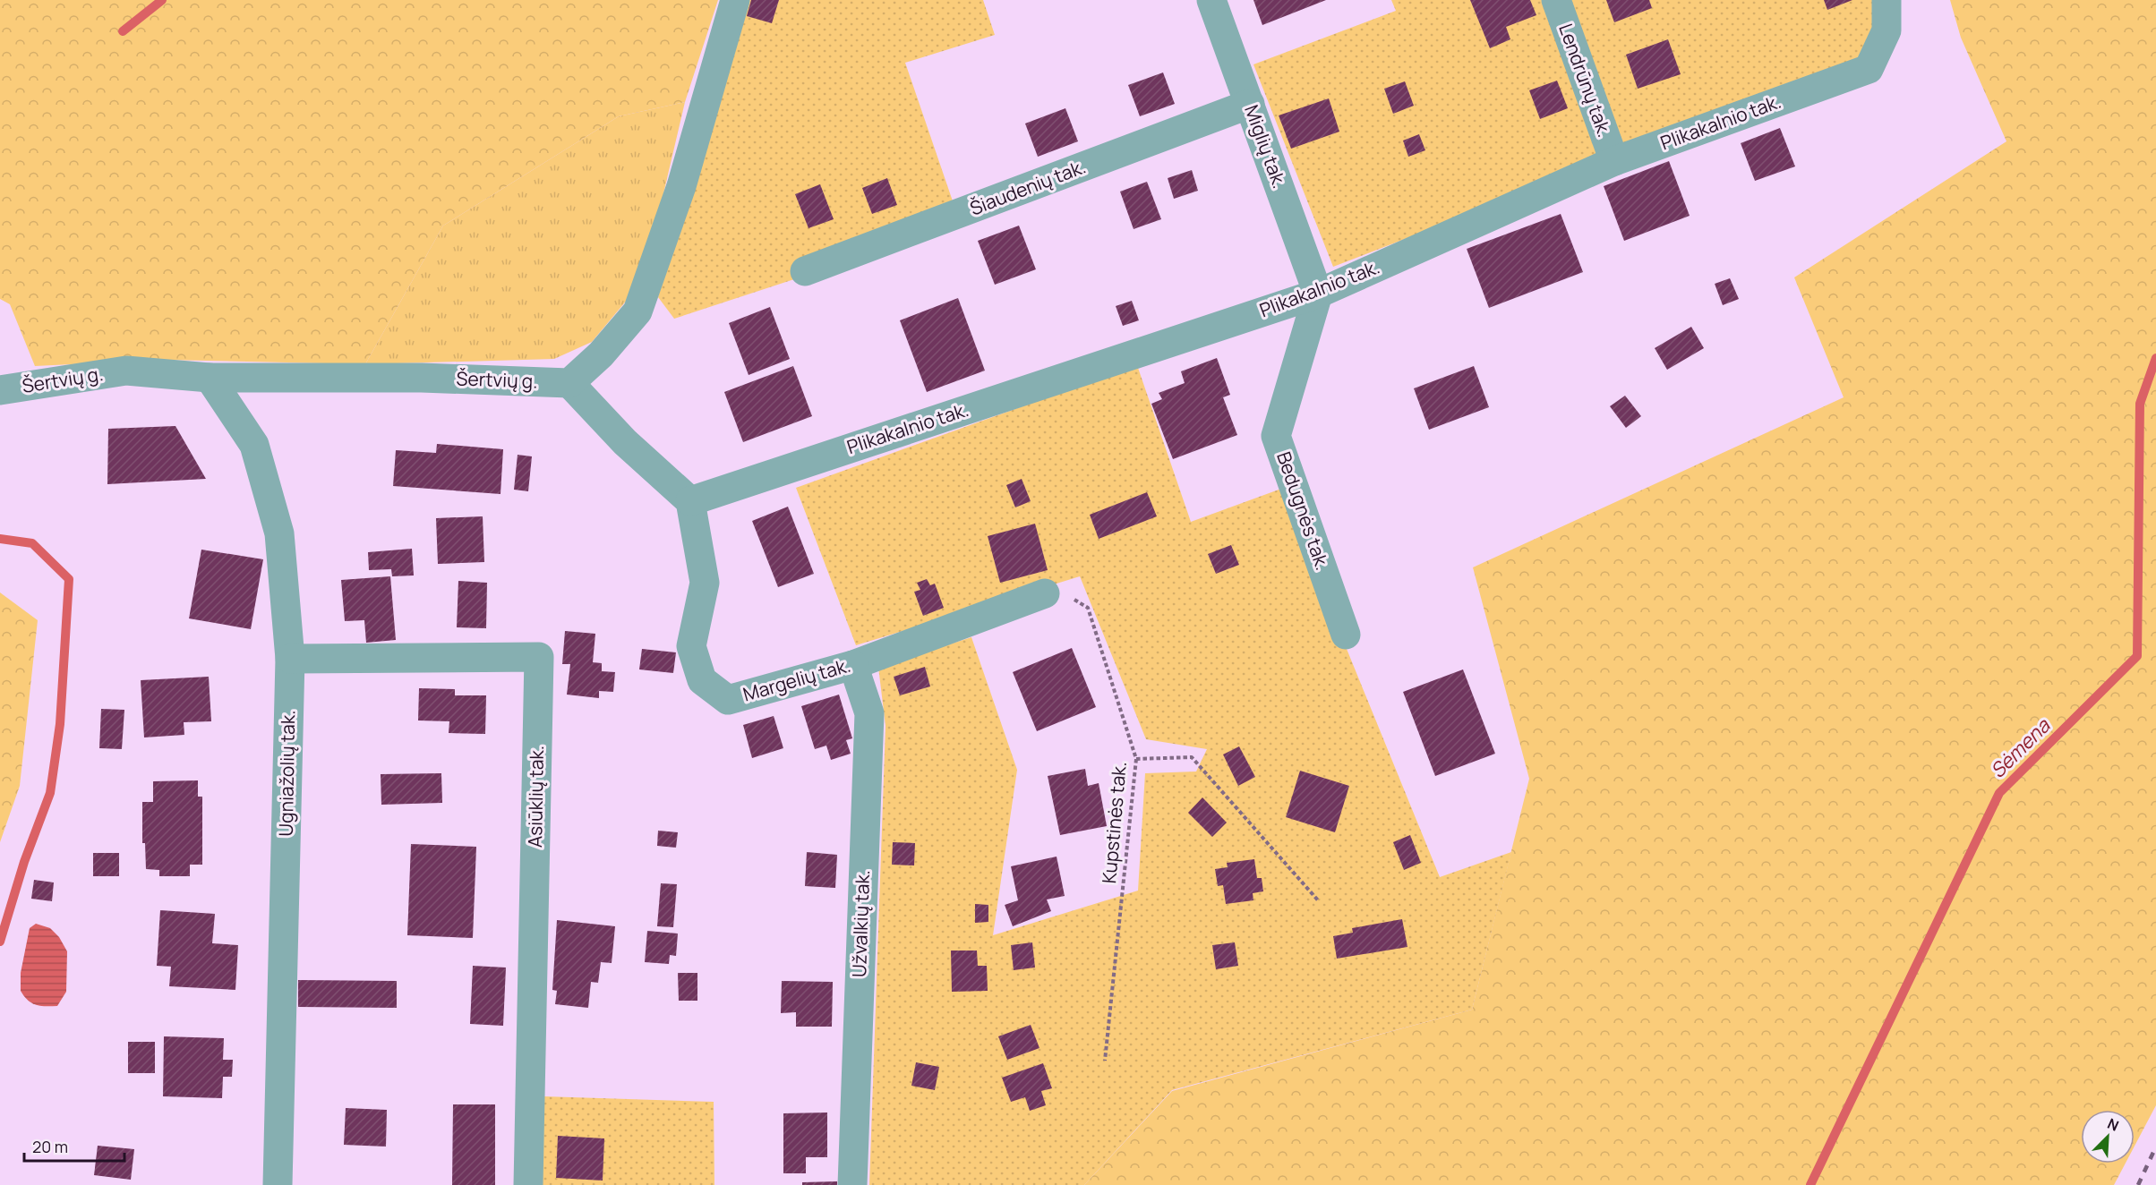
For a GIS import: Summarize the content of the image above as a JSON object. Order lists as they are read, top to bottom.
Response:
{
  "streets": {
    "street": [
      "Lendrūnų tak.",
      "Plikakalnio tak.",
      "Miglių tak.",
      "Šiaudenių tak.",
      "Šertvių g.",
      "Bedugnės tak.",
      "Margelių tak.",
      "Ugniažolių tak.",
      "Asiūklių tak.",
      "Užvalkių tak."
    ],
    "path": ["Kupstinės tak."]
  },
  "crossings": [
    ["Lendrūnų tak.", "Plikakalnio tak."],
    ["Plikakalnio tak.", "Miglių tak."],
    ["Plikakalnio tak.", "Bedugnės tak."],
    ["Plikakalnio tak.", "Margelių tak."],
    ["Miglių tak.", "Šiaudenių tak."],
    ["Miglių tak.", "Bedugnės tak."],
    ["Šertvių g.", "Ugniažolių tak."],
    ["Margelių tak.", "Kupstinės tak."],
    ["Margelių tak.", "Užvalkių tak."],
    ["Ugniažolių tak.", "Asiūklių tak."]
  ],
  "water": ["Sėmena"],
  "scale_bar": "20 m",
  "north": "top right"
}
